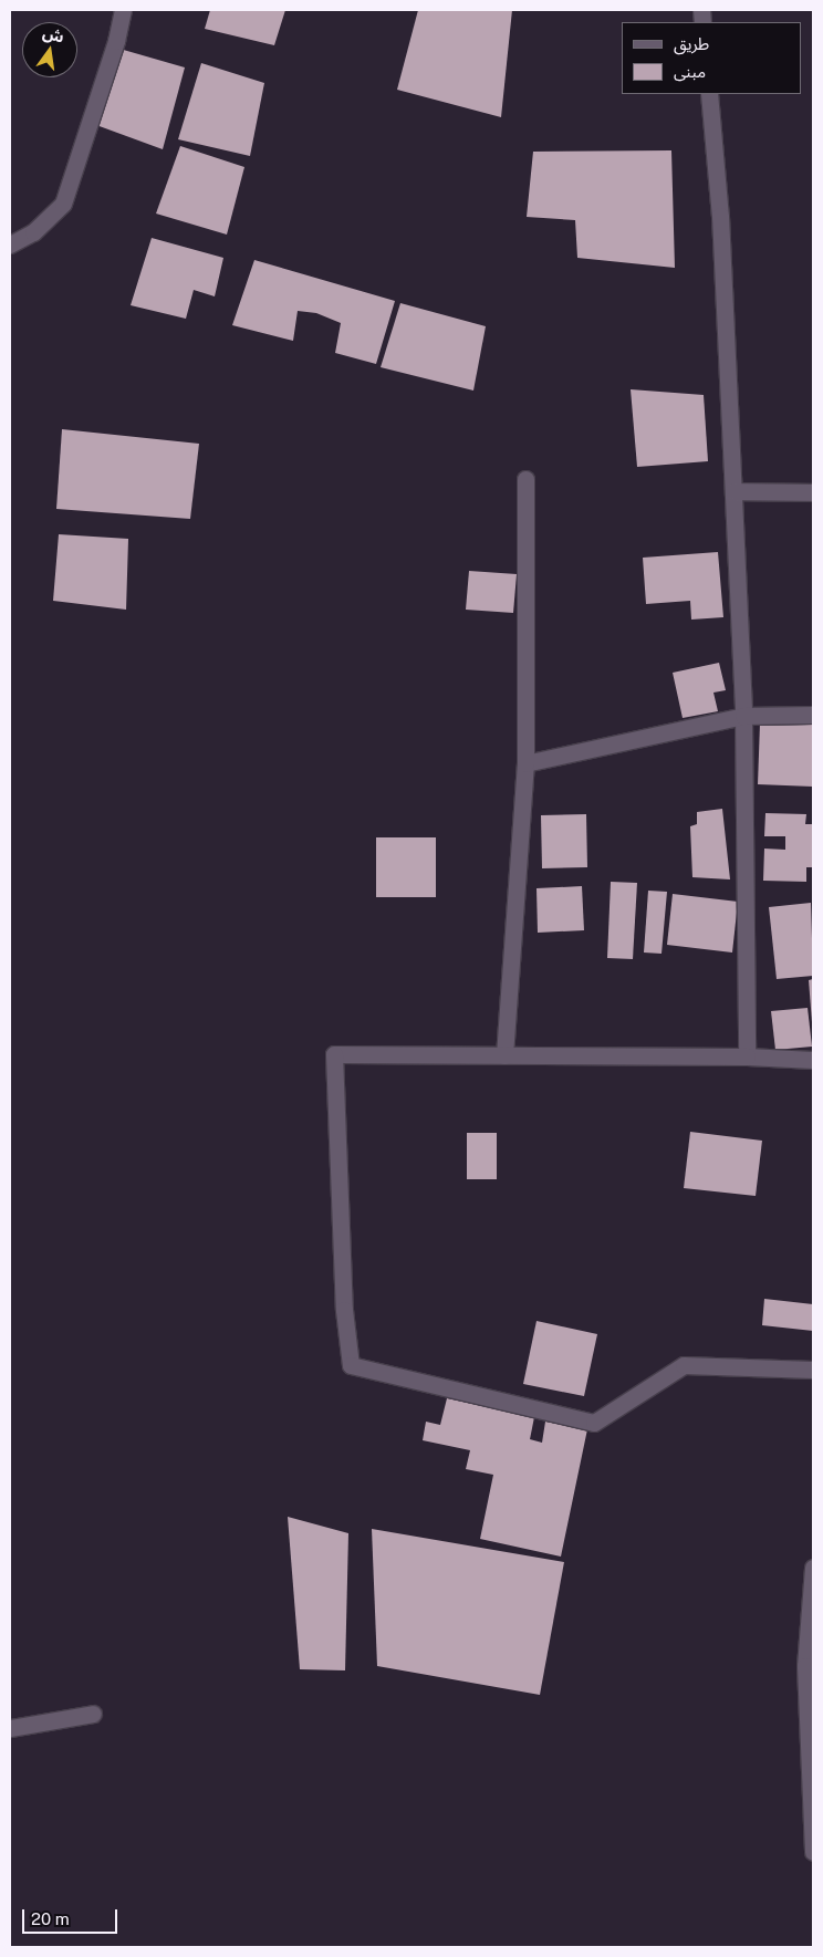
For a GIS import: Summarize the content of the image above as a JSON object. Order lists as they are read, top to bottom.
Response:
{
  "legend": ["طريق", "مبنى"],
  "scale_bar": "20 m",
  "north": "top"
}
